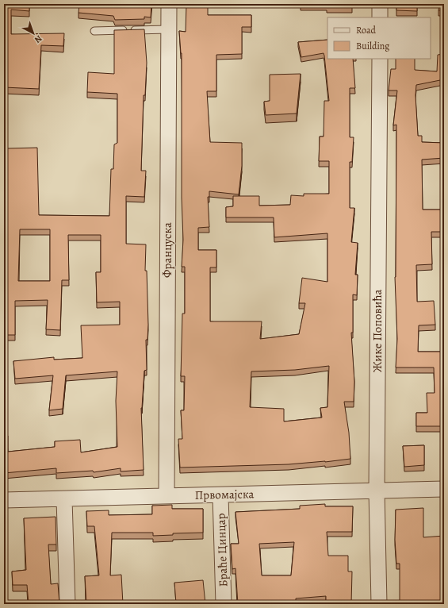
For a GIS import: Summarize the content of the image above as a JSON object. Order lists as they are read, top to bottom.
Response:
{
  "streets": {
    "street": [
      "Француска",
      "Жике Поповића",
      "Првомајска",
      "Браће Цинцар"
    ]
  },
  "crossings": [
    ["Француска", "Првомајска"],
    ["Жике Поповића", "Првомајска"],
    ["Првомајска", "Браће Цинцар"]
  ],
  "legend": ["Road", "Building"],
  "north": "bottom right"
}
